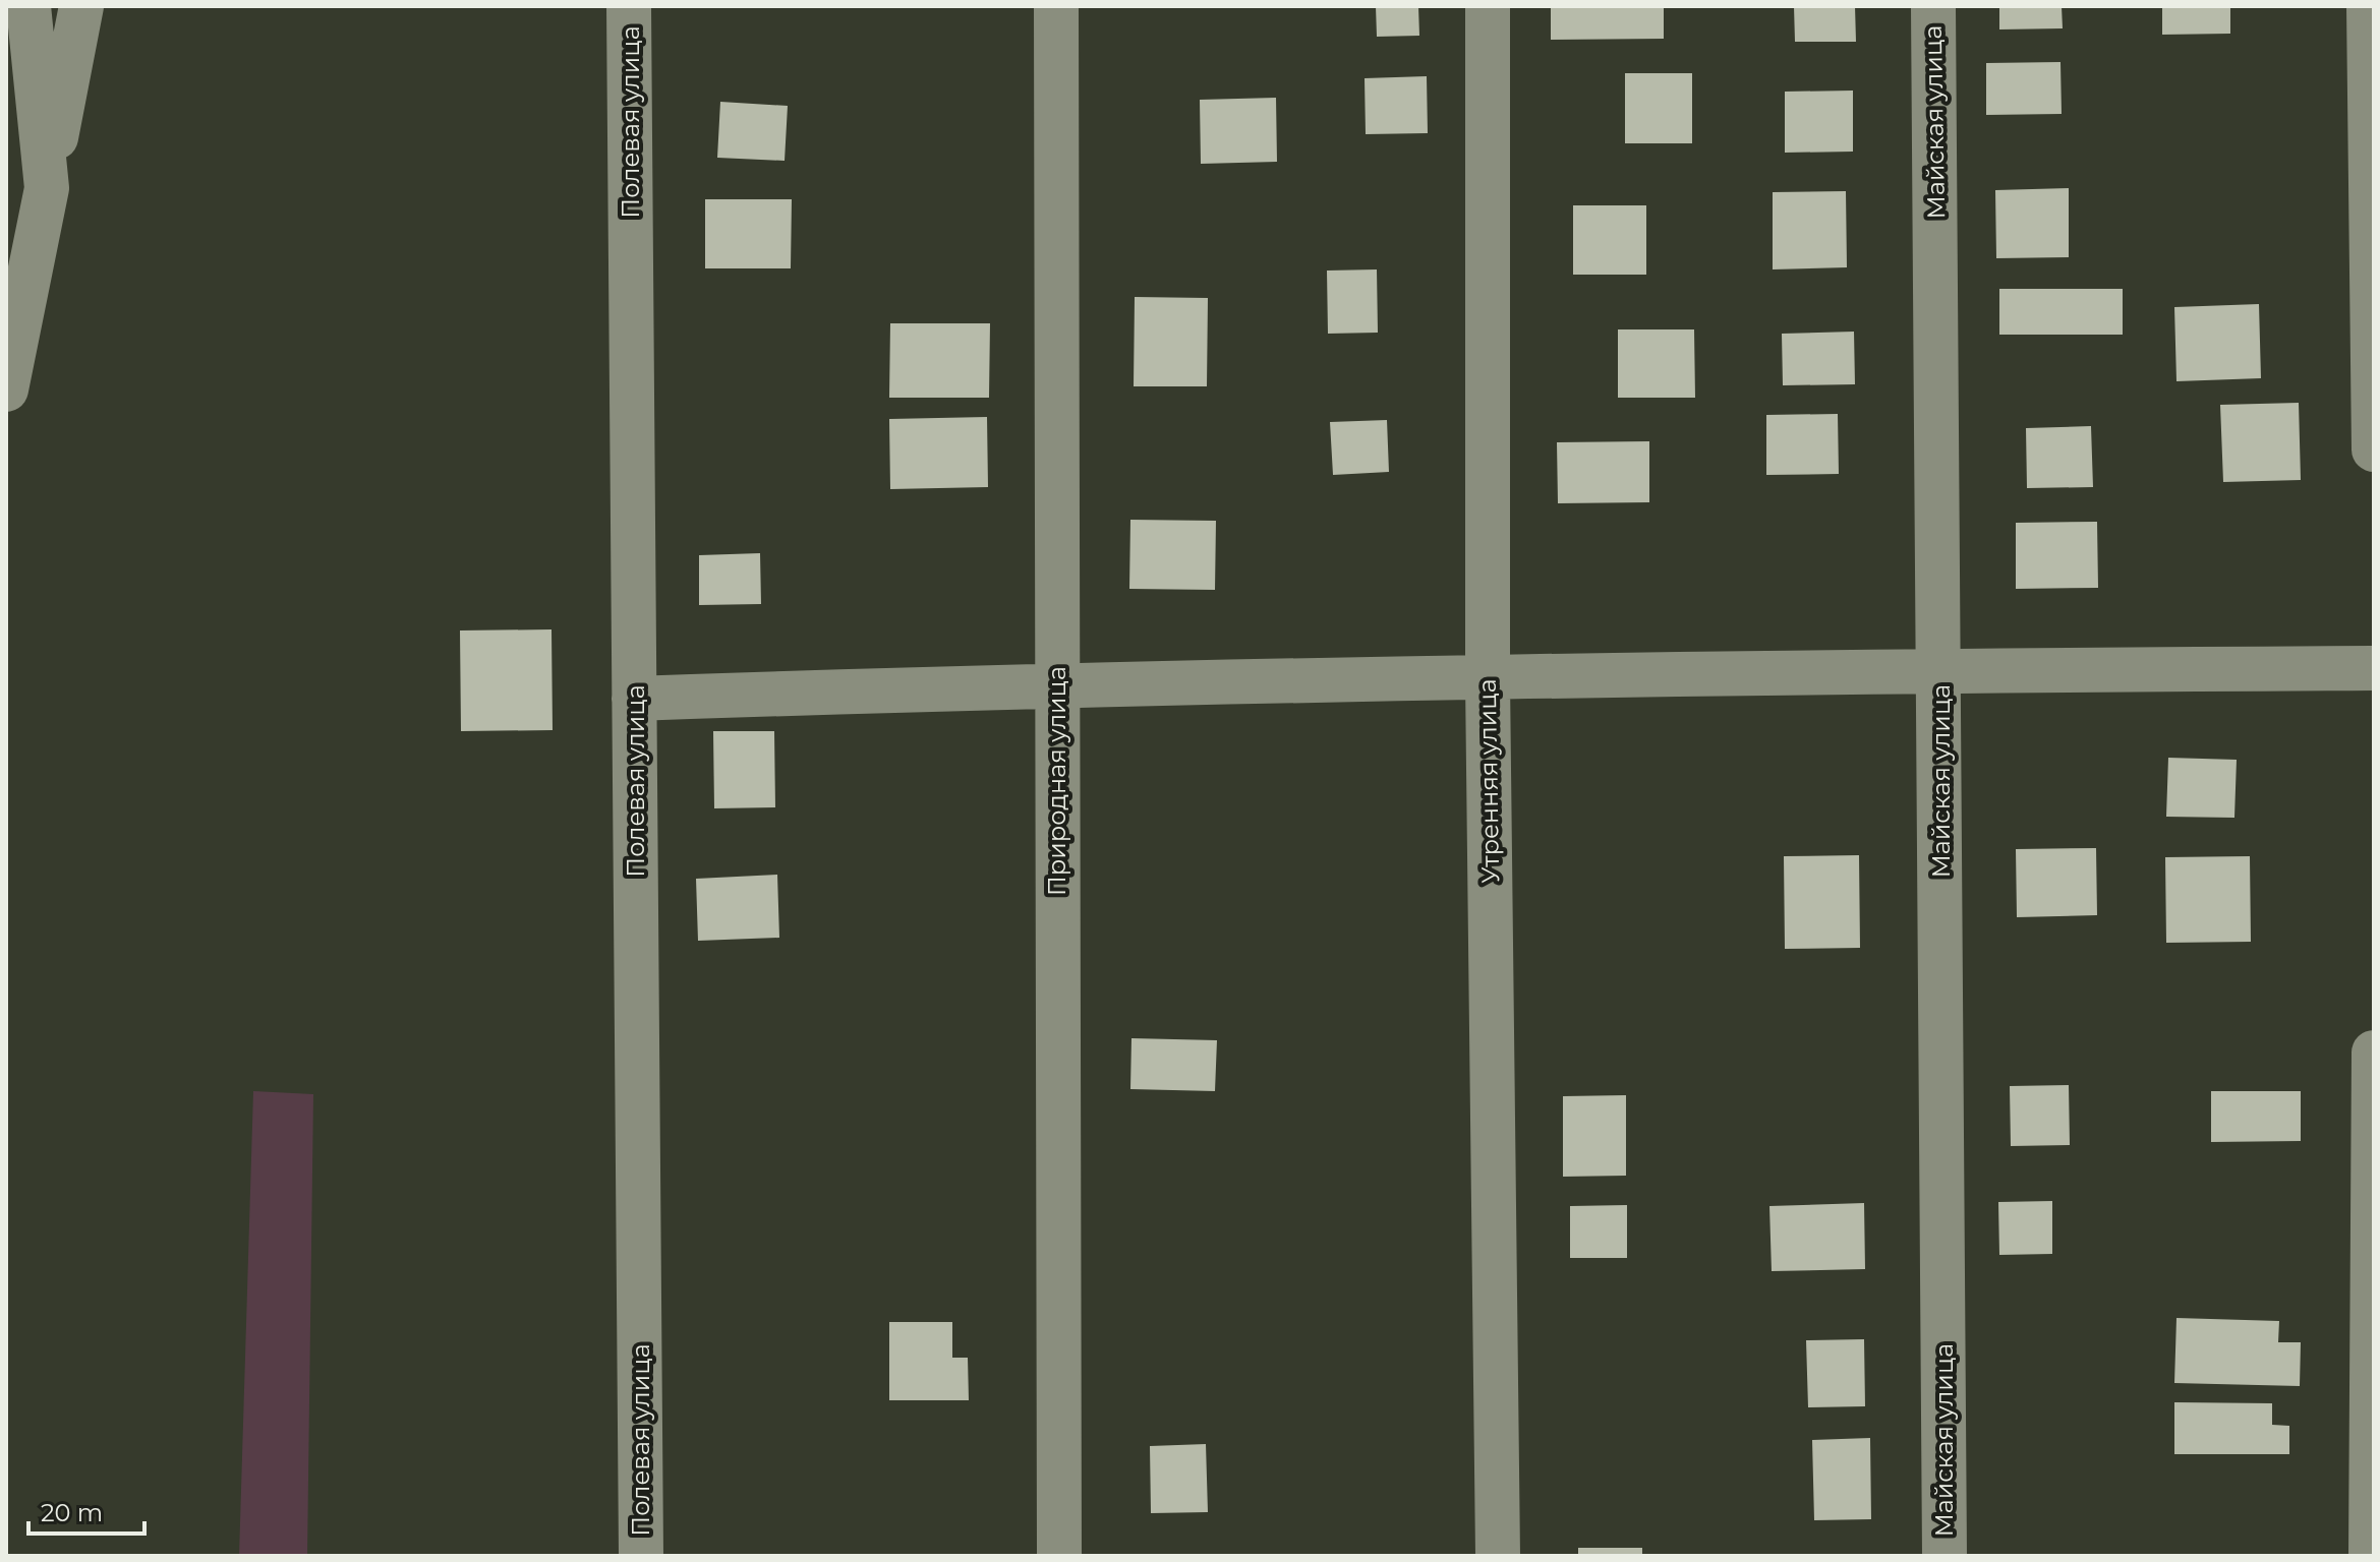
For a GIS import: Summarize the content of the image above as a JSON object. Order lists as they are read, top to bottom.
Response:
{
  "streets": {
    "street": [
      "Полевая улица",
      "Майская улица",
      "Природная улица",
      "Утренняя улица"
    ]
  },
  "scale_bar": "20 m"
}
